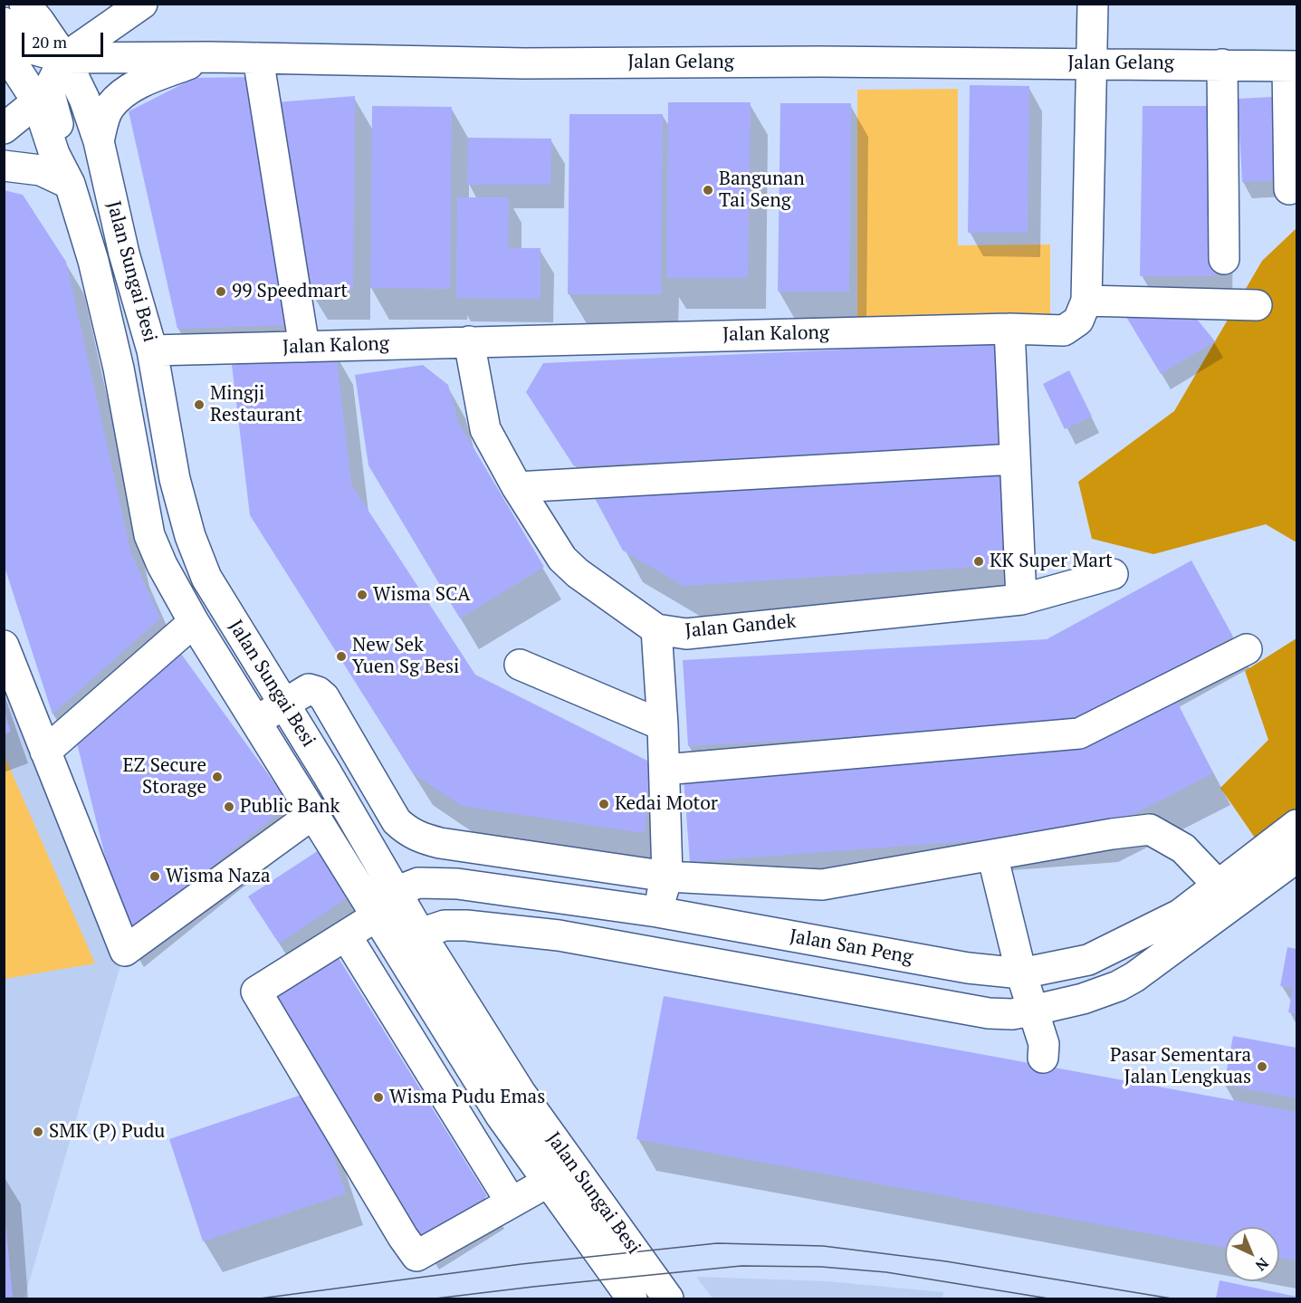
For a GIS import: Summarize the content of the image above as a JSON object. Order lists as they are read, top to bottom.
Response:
{
  "streets": {
    "street": [
      "Jalan Gelang",
      "Jalan Sungai Besi",
      "Jalan Kalong",
      "Jalan Gandek",
      "Jalan San Peng"
    ]
  },
  "crossings": [
    ["Jalan Gelang", "Jalan Sungai Besi"],
    ["Jalan Gelang", "Jalan Kalong"],
    ["Jalan Sungai Besi", "Jalan Kalong"],
    ["Jalan Sungai Besi", "Jalan San Peng"],
    ["Jalan Kalong", "Jalan Gandek"]
  ],
  "places": [
    "Bangunan Tai Seng",
    "99 Speedmart",
    "Mingji Restaurant",
    "KK Super Mart",
    "Wisma SCA",
    "New Sek Yuen Sg Besi",
    "EZ Secure Storage",
    "Kedai Motor",
    "Public Bank",
    "Wisma Naza",
    "Pasar Sementara Jalan Lengkuas",
    "Wisma Pudu Emas",
    "SMK (P) Pudu"
  ],
  "scale_bar": "20 m",
  "north": "bottom right"
}
